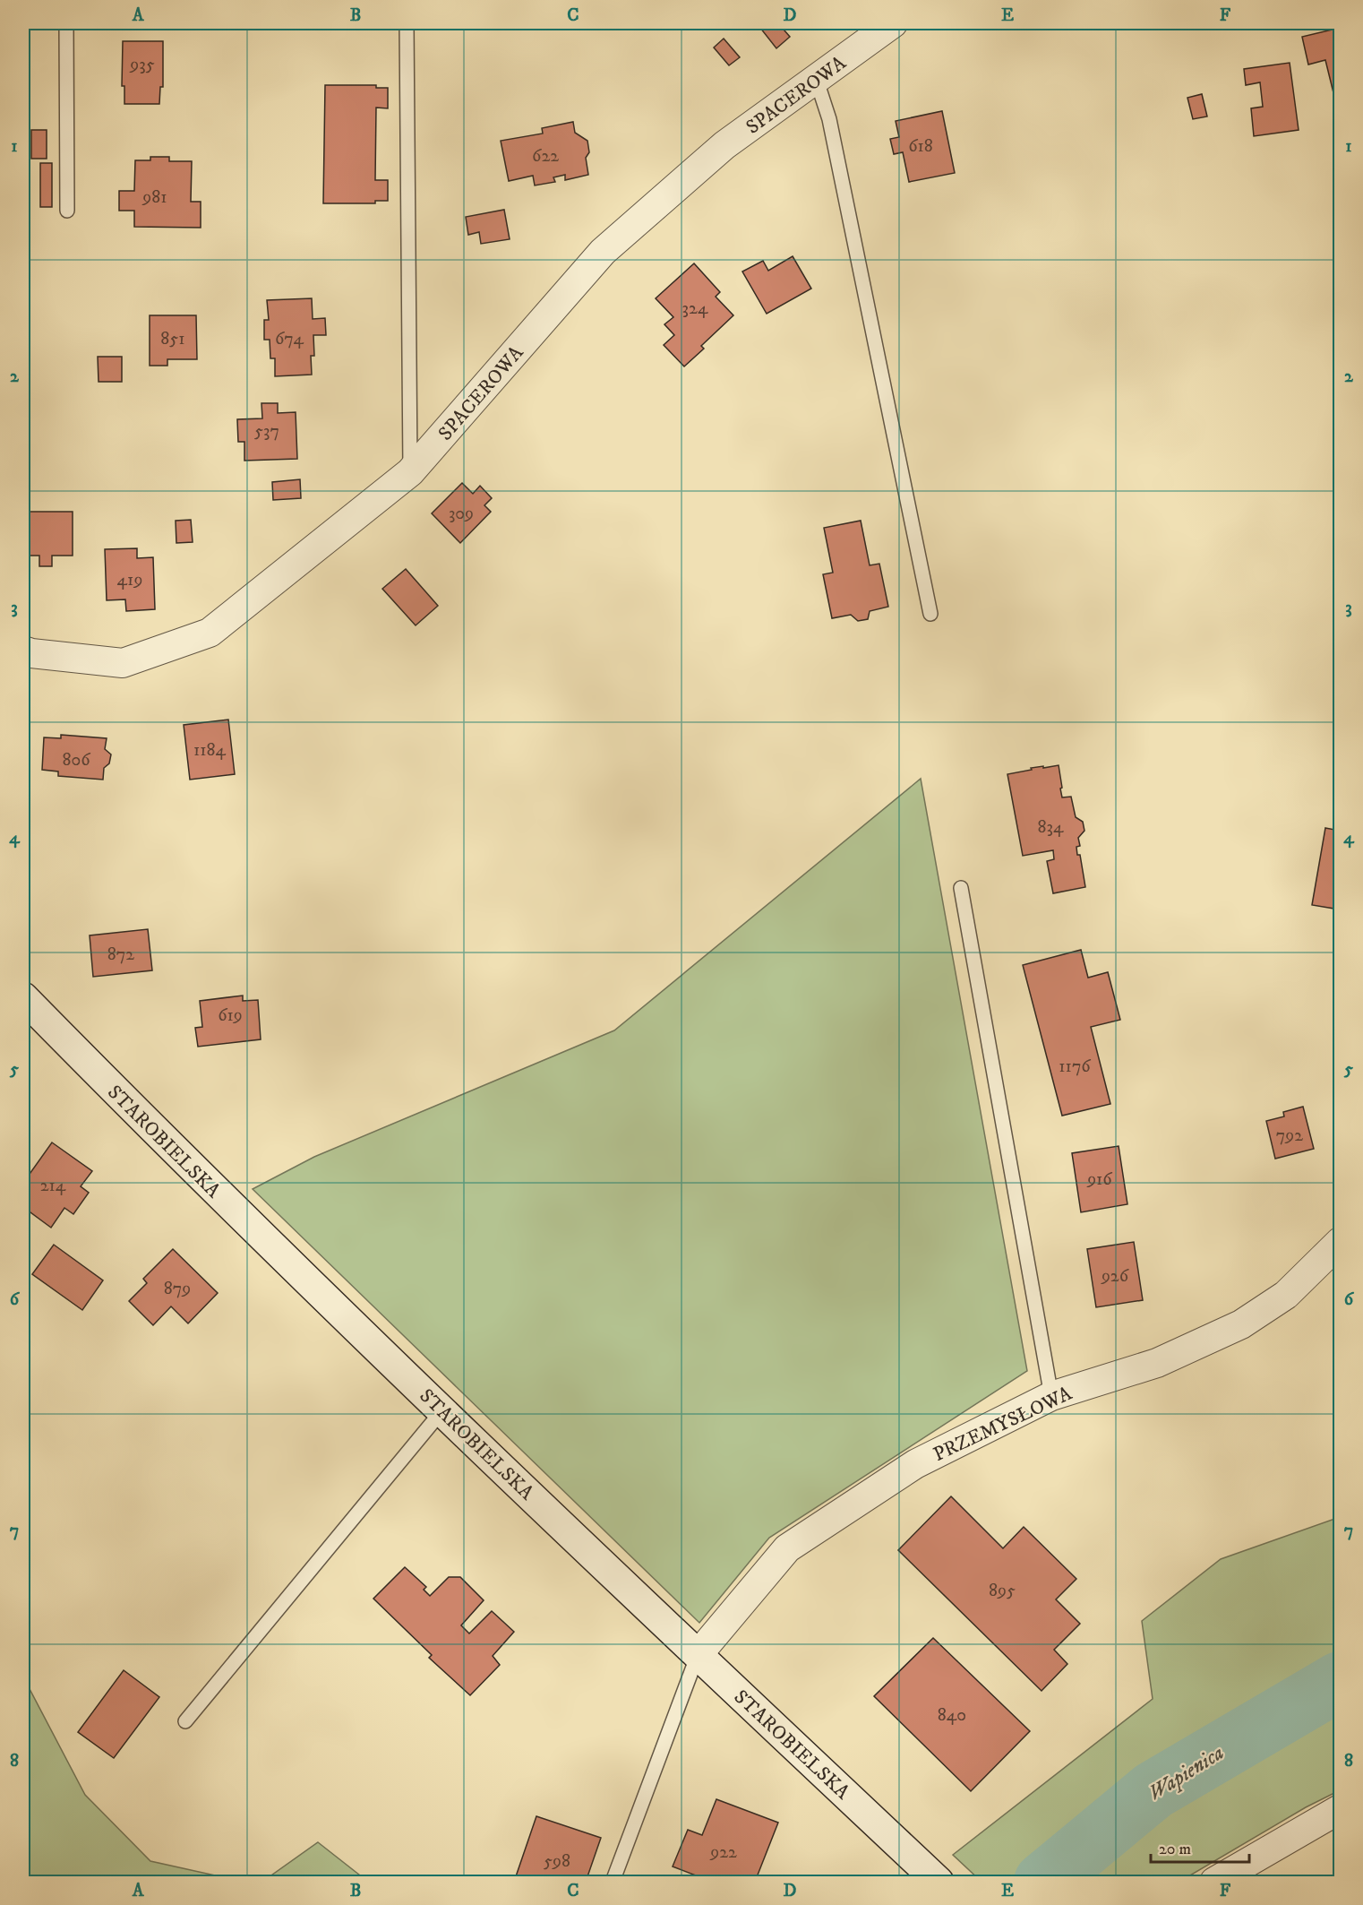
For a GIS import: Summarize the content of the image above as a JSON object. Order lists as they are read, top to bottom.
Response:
{
  "streets": {
    "street": ["SPACEROWA", "STAROBIELSKA", "PRZEMYSŁOWA"]
  },
  "crossings": [
    ["STAROBIELSKA", "PRZEMYSŁOWA"]
  ],
  "water": ["Wapienica"],
  "house_numbers": [
    "935",
    "618",
    "622",
    "981",
    "324",
    "851",
    "674",
    "537",
    "309",
    "419",
    "1184",
    "806",
    "834",
    "872",
    "619",
    "1176",
    "792",
    "916",
    "214",
    "926",
    "879",
    "895",
    "840",
    "922",
    "598"
  ],
  "scale_bar": "20 m",
  "grid": {
    "columns": [
      "A",
      "B",
      "C",
      "D",
      "E",
      "F"
    ],
    "rows": [
      "1",
      "2",
      "3",
      "4",
      "5",
      "6",
      "7",
      "8"
    ]
  }
}
